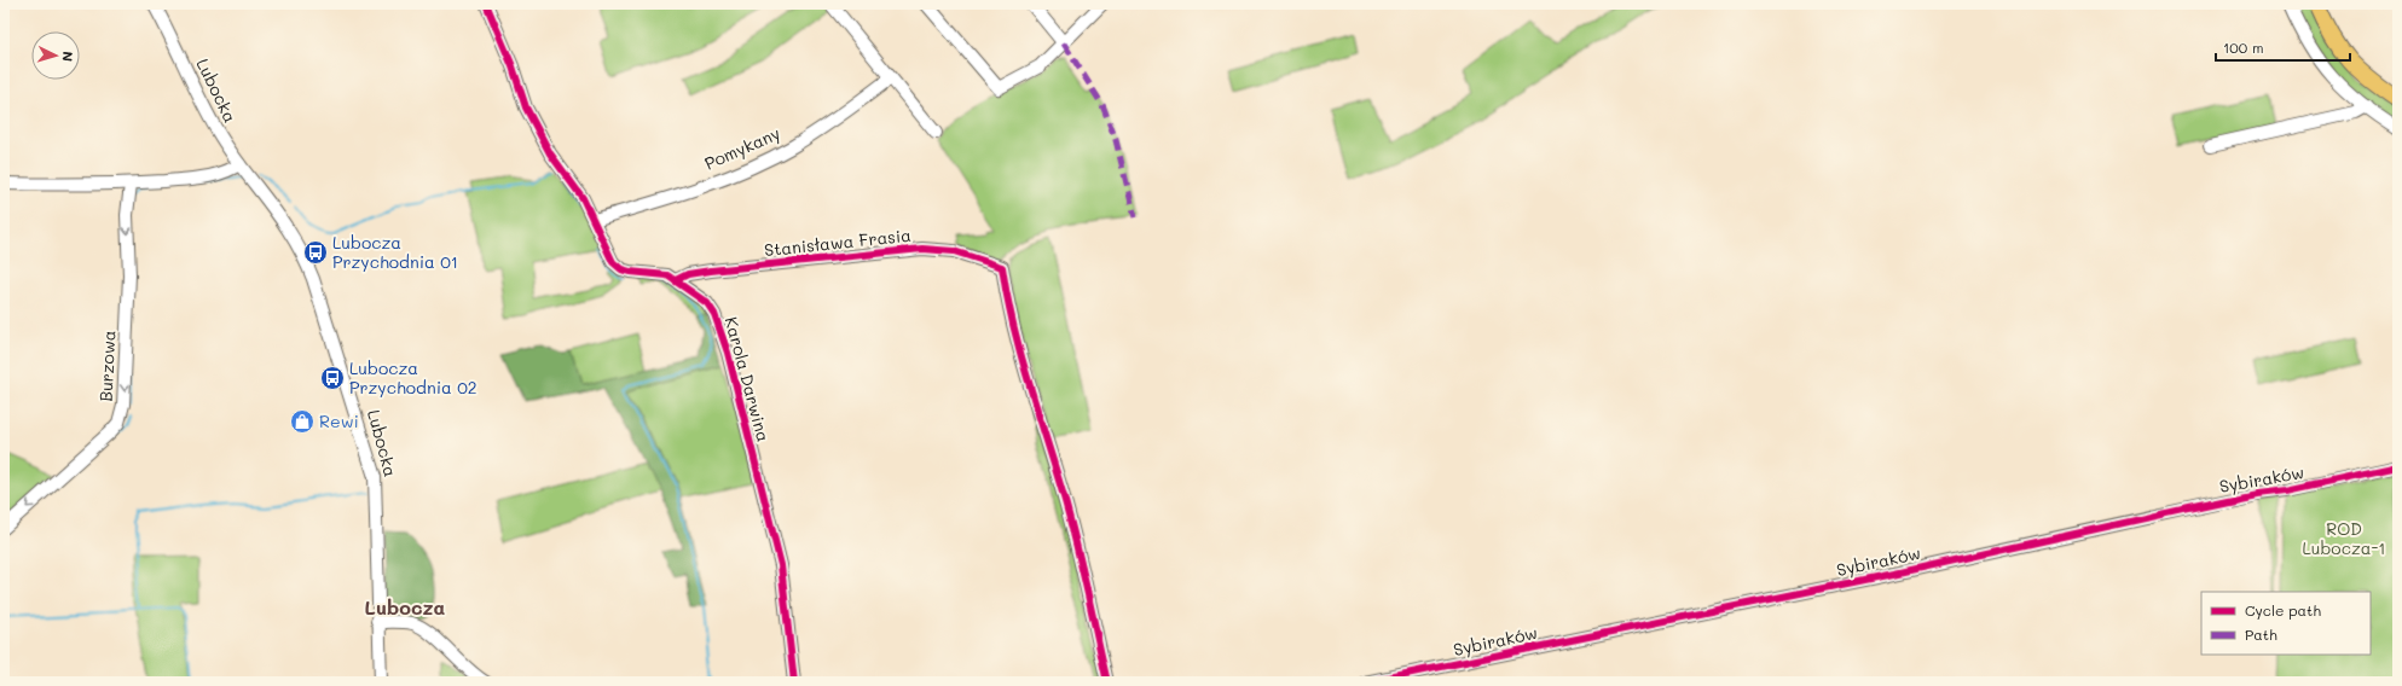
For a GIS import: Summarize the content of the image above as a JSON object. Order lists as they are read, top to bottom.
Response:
{
  "streets": {
    "street": [
      "Lubocka",
      "Pomykany",
      "Stanisława Frasia",
      "Burzowa",
      "Karola Darwina",
      "Sybiraków"
    ]
  },
  "crossings": [
    ["Pomykany", "Karola Darwina"],
    ["Stanisława Frasia", "Karola Darwina"]
  ],
  "one_way": ["Burzowa"],
  "districts": ["Lubocza"],
  "parks": ["ROD Lubocza-1"],
  "places": {
    "bus stop": ["Lubocza Przychodnia 01", "Lubocza Przychodnia 02"],
    "shop": ["Rewi"]
  },
  "legend": ["Cycle path", "Path"],
  "scale_bar": "100 m",
  "north": "right"
}
